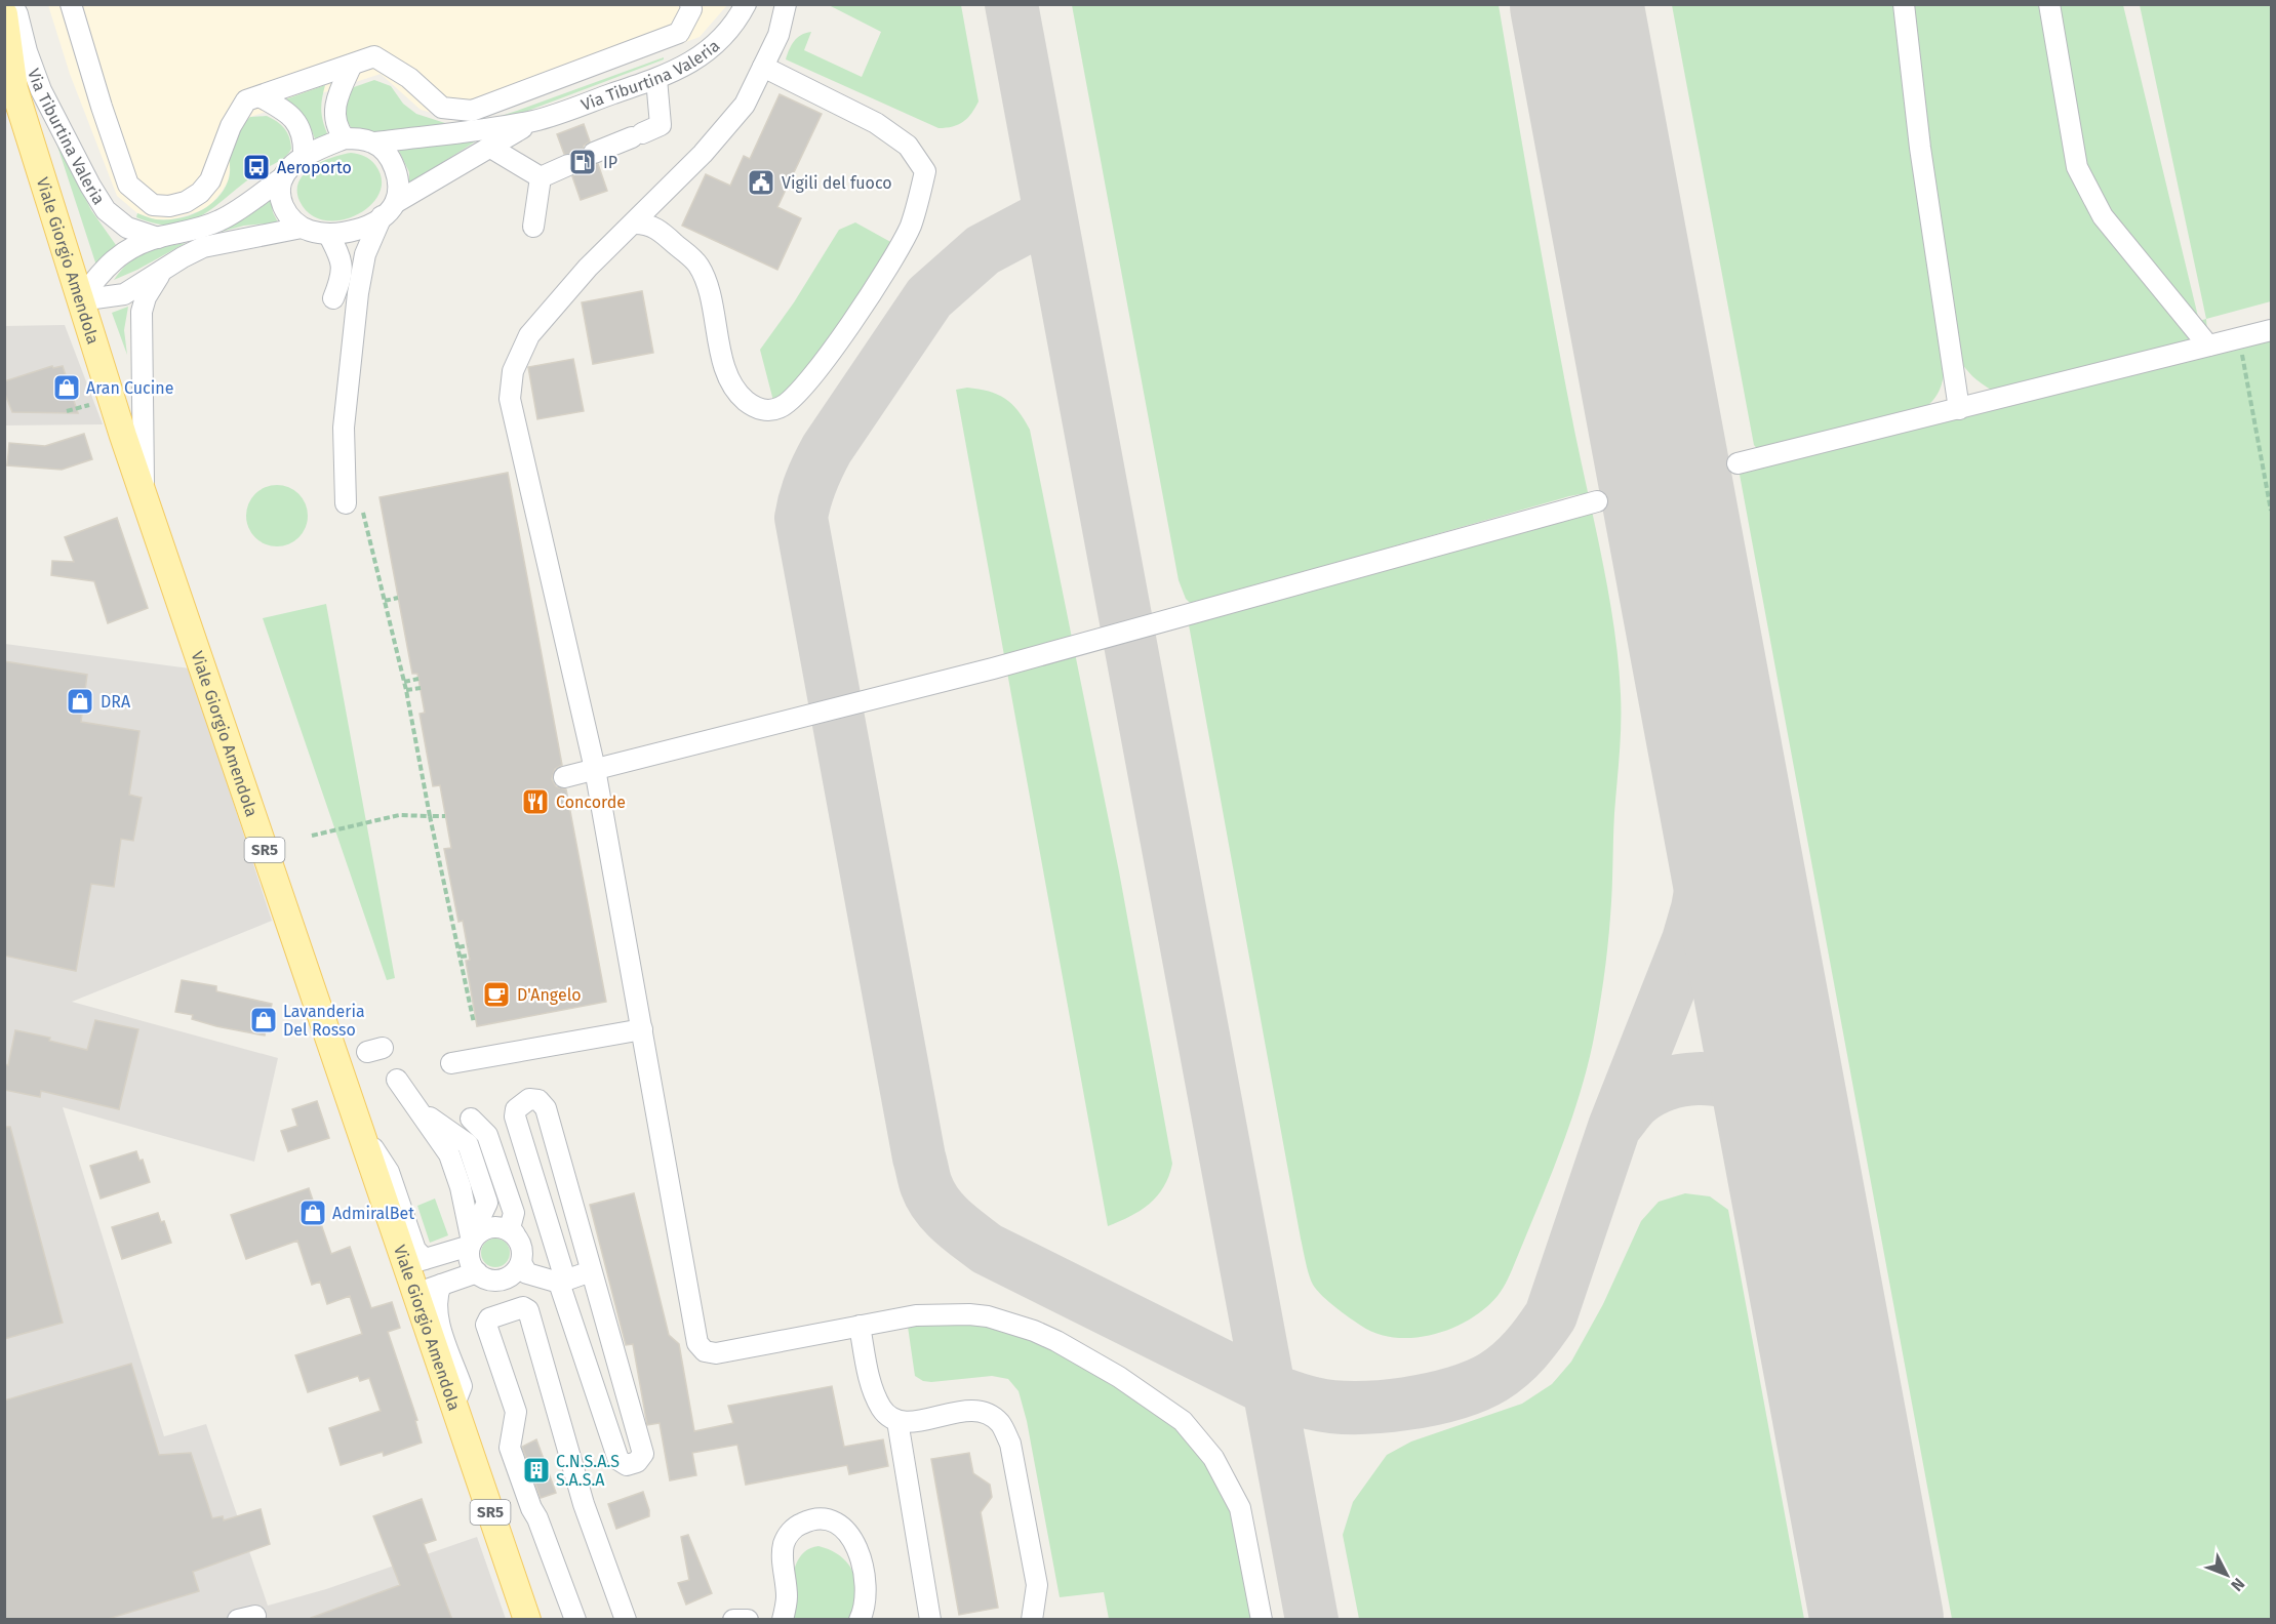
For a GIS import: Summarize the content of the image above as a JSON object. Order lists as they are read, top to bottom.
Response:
{
  "streets": {
    "main road": ["Viale Giorgio Amendola", "SR5"],
    "street": ["Via Tiburtina Valeria"]
  },
  "crossings": [
    ["Via Tiburtina Valeria", "Viale Giorgio Amendola"],
    ["Via Tiburtina Valeria", "SR5"],
    ["Viale Giorgio Amendola", "SR5"]
  ],
  "places": {
    "fuel station": ["IP"],
    "bus stop": ["Aeroporto"],
    "public building": ["Vigili del fuoco"],
    "shop": [
      "Aran Cucine",
      "DRA",
      "Lavanderia Del Rosso",
      "AdmiralBet"
    ],
    "restaurant": ["Concorde"],
    "cafe": ["D'Angelo"],
    "building": ["C.N.S.A.S S.A.S.A"]
  },
  "north": "bottom right"
}
